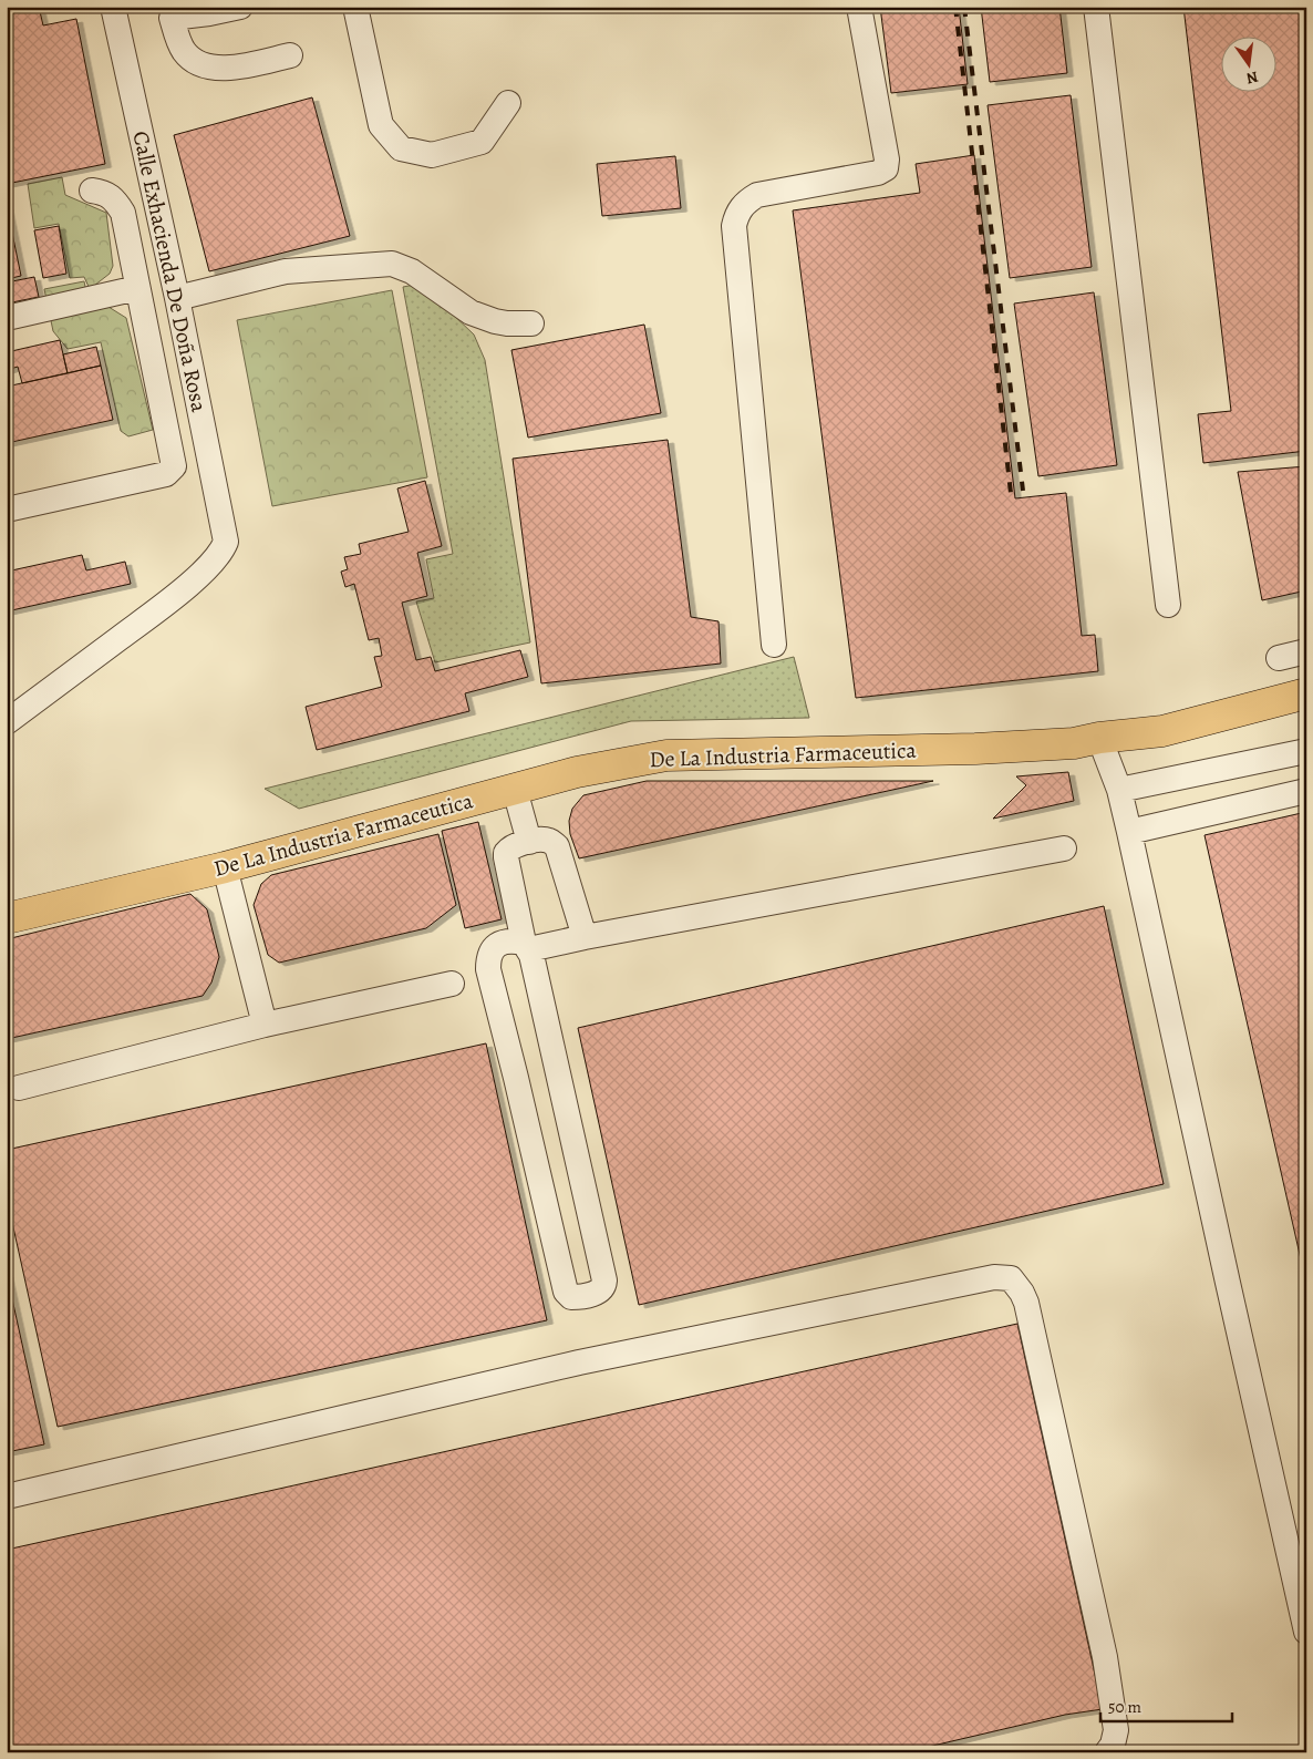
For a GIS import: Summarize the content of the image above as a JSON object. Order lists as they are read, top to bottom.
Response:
{
  "streets": {
    "main road": ["De La Industria Farmaceutica"],
    "lane": ["Calle Exhacienda De Doña Rosa"]
  },
  "scale_bar": "50 m",
  "north": "bottom"
}
